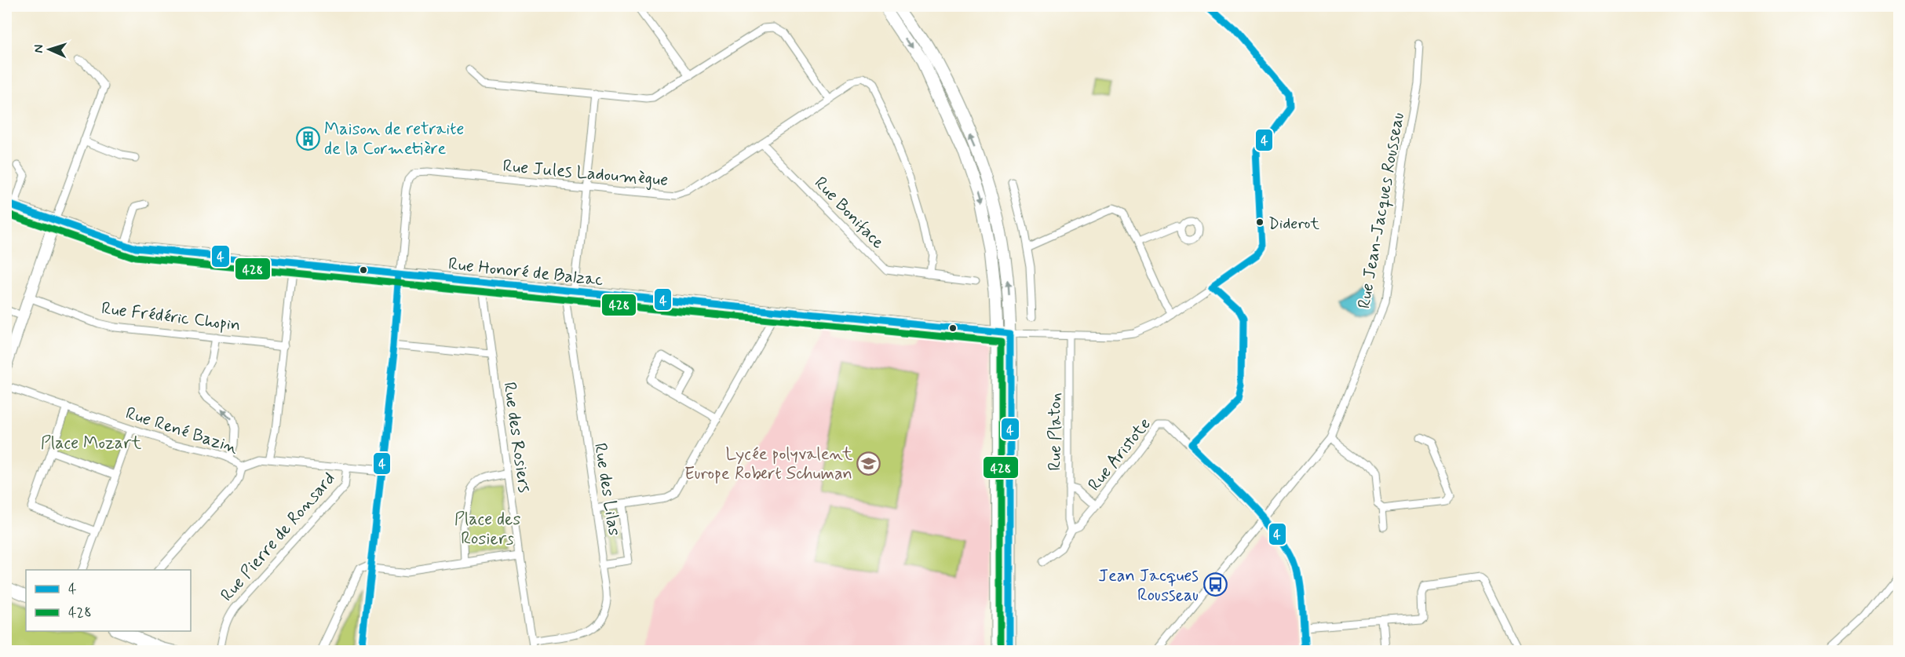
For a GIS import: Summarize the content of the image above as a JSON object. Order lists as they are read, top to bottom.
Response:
{
  "streets": {
    "street": [
      "Rue Jules Ladoumègue",
      "Rue Jean-Jacques Rousseau",
      "Rue Boniface",
      "Rue Honoré de Balzac",
      "Rue Frédéric Chopin",
      "Rue René Bazin",
      "Rue Platon",
      "Rue des Rosiers",
      "Rue Aristote",
      "Rue des Lilas",
      "Rue Pierre de Ronsard"
    ]
  },
  "crossings": [
    ["Rue Jules Ladoumègue", "Rue Boniface"],
    ["Rue Jules Ladoumègue", "Rue Honoré de Balzac"],
    ["Rue Jules Ladoumègue", "Rue des Lilas"],
    ["Rue Jean-Jacques Rousseau", "Rue Aristote"],
    ["Rue Honoré de Balzac", "Rue des Rosiers"],
    ["Rue Honoré de Balzac", "Rue des Lilas"],
    ["Rue René Bazin", "Rue Pierre de Ronsard"],
    ["Rue Platon", "Rue Aristote"],
    ["Rue des Rosiers", "Rue des Lilas"]
  ],
  "parks": ["Place Mozart", "Place des Rosiers"],
  "places": {
    "building": ["Maison de retraite de la Cormetière"],
    "other": ["Diderot"],
    "school or university": ["Lycée polyvalent Europe Robert Schuman"],
    "bus stop": ["Jean Jacques Rousseau"]
  },
  "lines": ["transit line 4", "transit line 428"],
  "legend": ["4", "428"],
  "north": "left"
}
